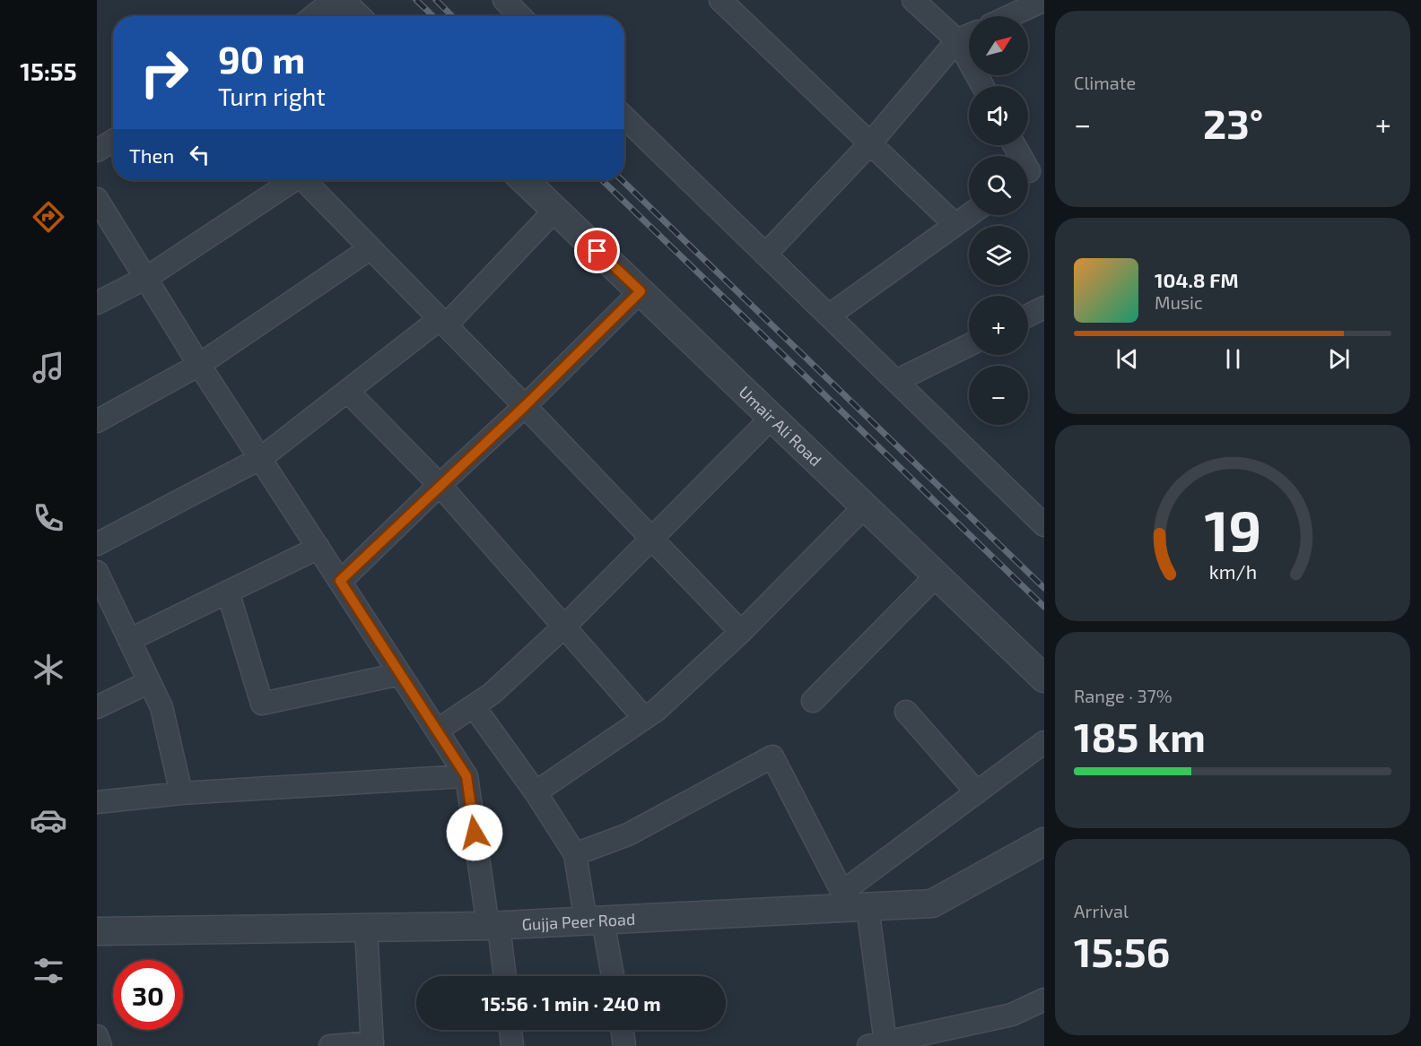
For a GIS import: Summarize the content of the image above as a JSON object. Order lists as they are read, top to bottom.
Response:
{
  "streets": {
    "street": ["Umair Ali Road", "Gujja Peer Road"]
  },
  "north": "top right",
  "page": {
    "tabs": "15:55",
    "tile": [
      "Climate",
      ["Range · 37%", "185 km"],
      ["Arrival", "15:56"]
    ],
    "map_buttons": ["+", "−"],
    "turn": ["90 m", "Turn right"],
    "heat": ["−", "23°", "+"],
    "then": "Then",
    "song": ["104.8 FM", "Music"],
    "limit": "30",
    "trip": "15:56 · 1 min · 240 m",
    "gauge": ["19", "km/h"]
  }
}
